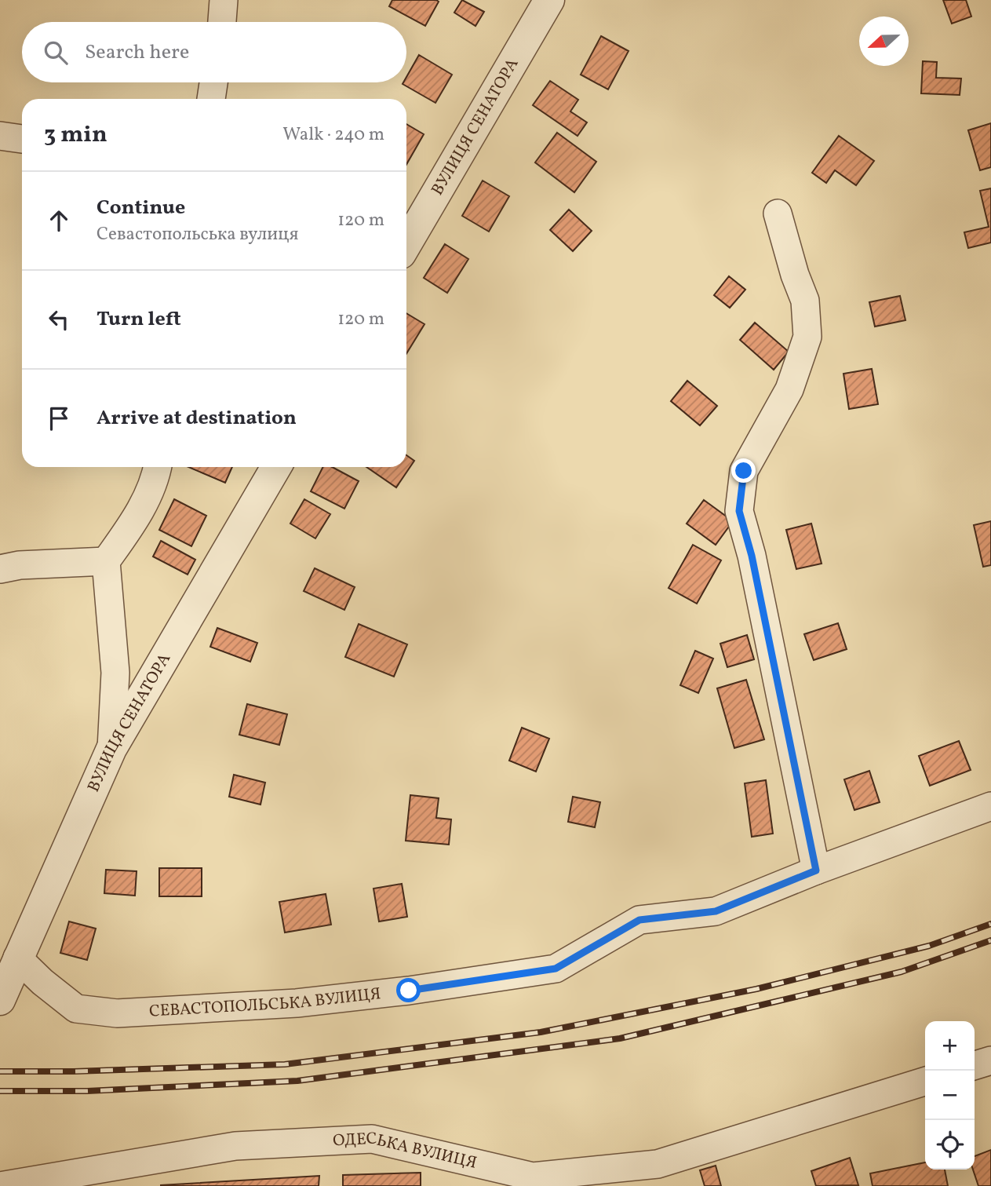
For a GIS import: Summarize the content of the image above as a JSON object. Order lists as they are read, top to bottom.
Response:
{
  "streets": {
    "street": ["ВУЛИЦЯ СЕНАТОРА", "СЕВАСТОПОЛЬСЬКА ВУЛИЦЯ", "ОДЕСЬКА ВУЛИЦЯ"]
  },
  "crossings": [
    ["ВУЛИЦЯ СЕНАТОРА", "СЕВАСТОПОЛЬСЬКА ВУЛИЦЯ"]
  ],
  "north": "left",
  "page": {
    "search": "Search here",
    "heading": ["3 min", "Walk · 240 m"],
    "list": [
      ["Continue", "Севастопольська вулиця", "120 m"],
      ["Turn left", "120 m"],
      "Arrive at destination"
    ],
    "map_buttons": ["+", "−"]
  }
}
